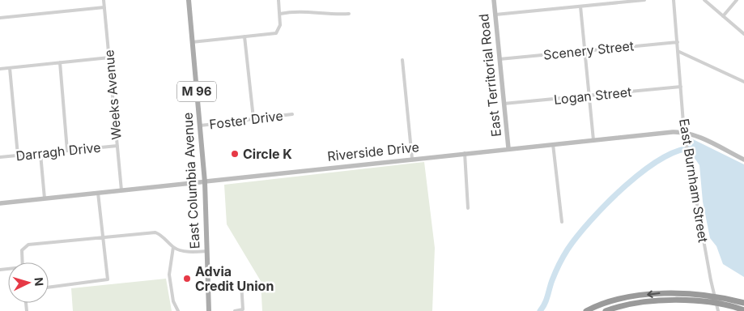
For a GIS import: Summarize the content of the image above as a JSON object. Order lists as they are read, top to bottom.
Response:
{
  "streets": {
    "main road": ["M 96", "East Columbia Avenue"],
    "street": [
      "Scenery Street",
      "East Territorial Road",
      "Weeks Avenue",
      "Logan Street",
      "Foster Drive",
      "Darragh Drive",
      "Riverside Drive",
      "East Burnham Street"
    ]
  },
  "crossings": [
    ["Scenery Street", "East Territorial Road"],
    ["Scenery Street", "East Burnham Street"],
    ["East Territorial Road", "Logan Street"],
    ["East Territorial Road", "Riverside Drive"],
    ["Weeks Avenue", "Darragh Drive"],
    ["Weeks Avenue", "Riverside Drive"],
    ["Logan Street", "East Burnham Street"],
    ["Foster Drive", "East Columbia Avenue"],
    ["Riverside Drive", "East Columbia Avenue"],
    ["Riverside Drive", "East Burnham Street"]
  ],
  "places": ["Circle K", "Advia Credit Union"],
  "north": "right"
}
